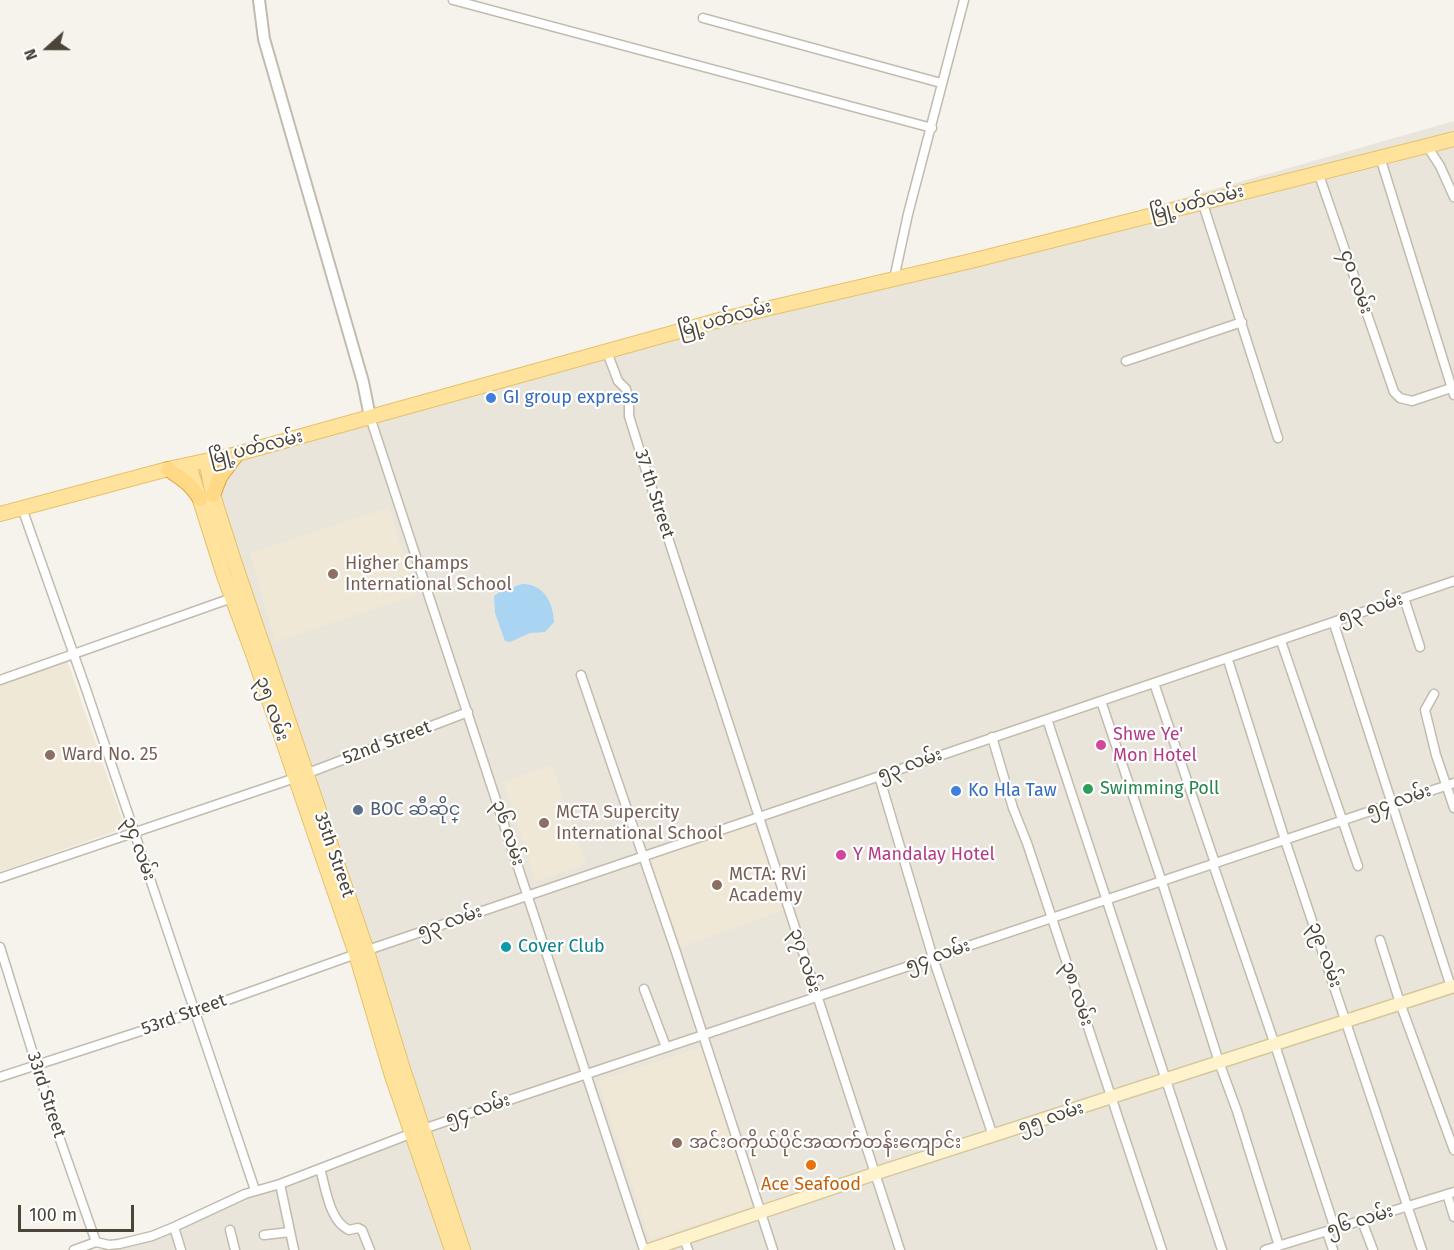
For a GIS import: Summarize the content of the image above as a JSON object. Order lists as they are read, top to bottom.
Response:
{
  "streets": {
    "main road": ["မြို့ပတ်လမ်း", "၃၅ လမ်း", "၅၅ လမ်း"],
    "street": [
      "၄၀ လမ်း",
      "37 th Street",
      "၅၃ လမ်း",
      "52nd Street",
      "၅၄ လမ်း",
      "၃၆ လမ်း",
      "၃၄ လမ်း",
      "၃၉ လမ်း",
      "၃၇ လမ်း",
      "၃၈ လမ်း",
      "53rd Street",
      "33rd Street",
      "၅၆ လမ်း"
    ]
  },
  "crossings": [
    ["မြို့ပတ်လမ်း", "၄၀ လမ်း"],
    ["မြို့ပတ်လမ်း", "37 th Street"],
    ["မြို့ပတ်လမ်း", "၃၆ လမ်း"],
    ["မြို့ပတ်လမ်း", "၃၄ လမ်း"],
    ["37 th Street", "၃၇ လမ်း"],
    ["၅၃ လမ်း", "၃၅ လမ်း"],
    ["၅၃ လမ်း", "၃၆ လမ်း"],
    ["၅၃ လမ်း", "၃၉ လမ်း"],
    ["၅၃ လမ်း", "၃၇ လမ်း"],
    ["၅၃ လမ်း", "၃၈ လမ်း"],
    ["၅၃ လမ်း", "53rd Street"],
    ["၃၅ လမ်း", "52nd Street"],
    ["၃၅ လမ်း", "53rd Street"],
    ["52nd Street", "၃၆ လမ်း"],
    ["52nd Street", "၃၄ လမ်း"],
    ["၅၄ လမ်း", "၃၆ လမ်း"],
    ["၅၄ လမ်း", "၃၄ လမ်း"],
    ["၅၄ လမ်း", "၃၉ လမ်း"],
    ["၅၄ လမ်း", "၃၇ လမ်း"],
    ["၅၄ လမ်း", "၃၈ လမ်း"],
    ["၅၄ လမ်း", "33rd Street"],
    ["၃၄ လမ်း", "53rd Street"],
    ["၃၉ လမ်း", "၅၅ လမ်း"],
    ["၃၉ လမ်း", "၅၆ လမ်း"],
    ["၃၇ လမ်း", "၅၅ လမ်း"],
    ["၃၈ လမ်း", "၅၅ လမ်း"],
    ["53rd Street", "33rd Street"]
  ],
  "places": [
    "GI group express",
    "Higher Champs International School",
    "Shwe Ye' Mon Hotel",
    "Ward No. 25",
    "Swimming Poll",
    "Ko Hla Taw",
    "BOC ဆီဆိုင္",
    "MCTA Supercity International School",
    "Y Mandalay Hotel",
    "MCTA: RVi Academy",
    "Cover Club",
    "အင်းဝကိုယ်ပိုင်အထက်တန်းကျောင်း",
    "Ace Seafood"
  ],
  "scale_bar": "100 m",
  "north": "left"
}
